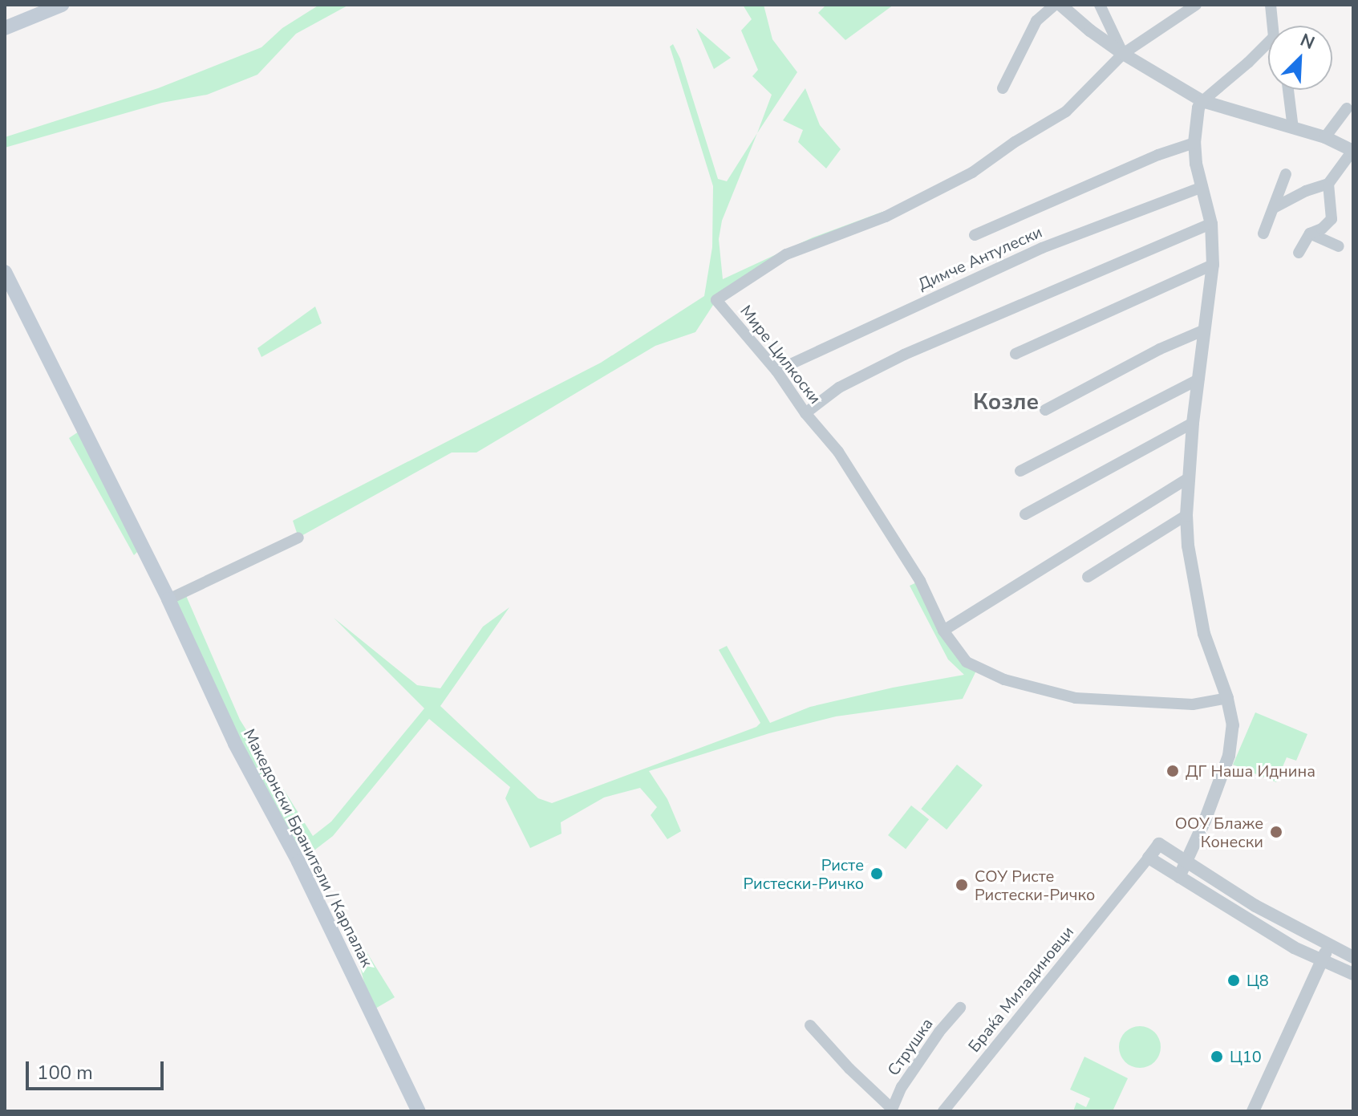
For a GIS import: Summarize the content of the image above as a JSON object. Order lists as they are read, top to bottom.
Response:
{
  "streets": {
    "main road": ["Македонски Бранители / Карпалак"],
    "street": [
      "Димче Антулески",
      "Мире Цилкоски",
      "Браќа Миладиновци",
      "Струшка"
    ]
  },
  "crossings": [
    ["Димче Антулески", "Мире Цилкоски"]
  ],
  "districts": ["Козле"],
  "places": [
    "ДГ Наша Иднина",
    "ООУ Блаже Конески",
    "Ристе Ристески-Ричко",
    "СОУ Ристе Ристески-Ричко",
    "Ц8",
    "Ц10"
  ],
  "scale_bar": "100 m",
  "north": "top right"
}
